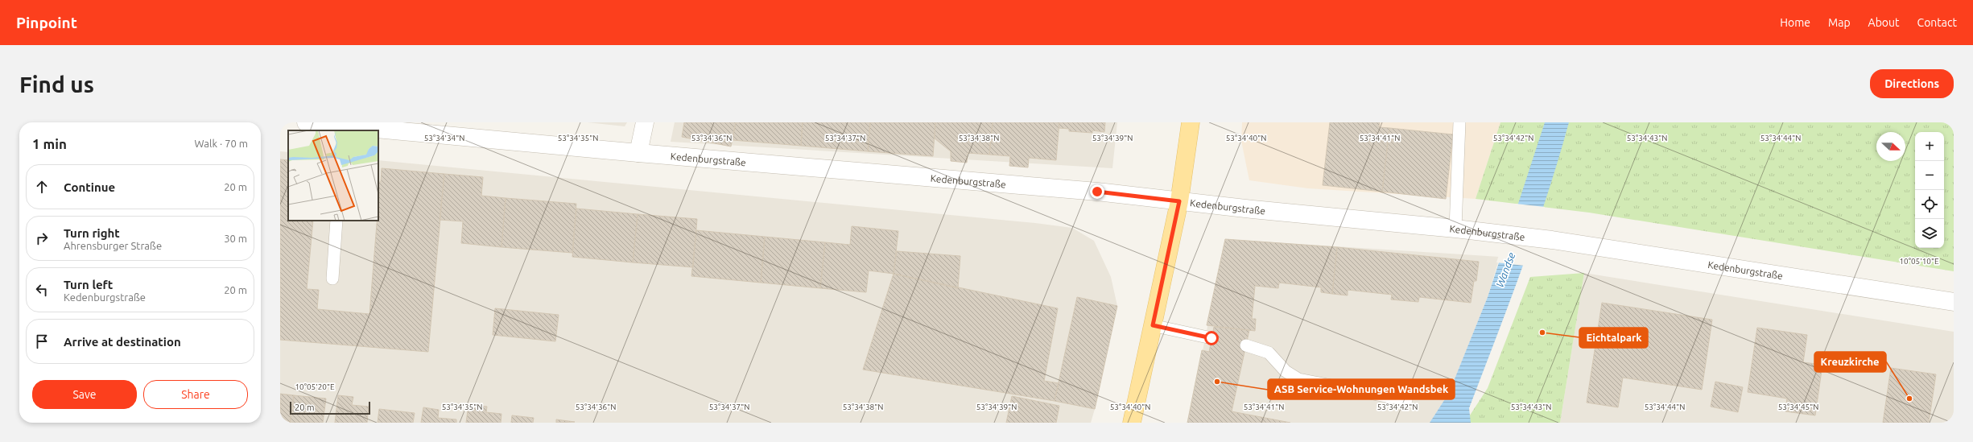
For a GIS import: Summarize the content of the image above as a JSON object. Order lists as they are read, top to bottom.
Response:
{
  "streets": {
    "street": ["Kedenburgstraße"]
  },
  "water": ["Wandse"],
  "places": ["Eichtalpark", "ASB Service-Wohnungen Wandsbek", "Kreuzkirche"],
  "scale_bar": "20 m",
  "north": "right",
  "page": {
    "header": "Pinpoint",
    "nav": [
      "Home",
      "Map",
      "About",
      "Contact"
    ],
    "buttons": [
      "Directions",
      ["Save", "Share"]
    ],
    "title": "Find us",
    "heading": ["1 min", "Walk · 70 m"],
    "map_buttons": ["+", "−"],
    "list": [
      ["Continue", "20 m"],
      ["Turn right", "Ahrensburger Straße", "30 m"],
      ["Turn left", "Kedenburgstraße", "20 m"],
      "Arrive at destination"
    ],
    "scale": "20 m"
  },
  "coordinates": [
    "53°34'34\"N",
    "53°34'35\"N",
    "53°34'36\"N",
    "53°34'37\"N",
    "53°34'38\"N",
    "53°34'39\"N",
    "53°34'40\"N",
    "53°34'41\"N",
    "53°34'42\"N",
    "53°34'43\"N",
    "53°34'44\"N",
    "10°05'10\"E",
    "10°05'20\"E",
    "53°34'45\"N"
  ]
}
